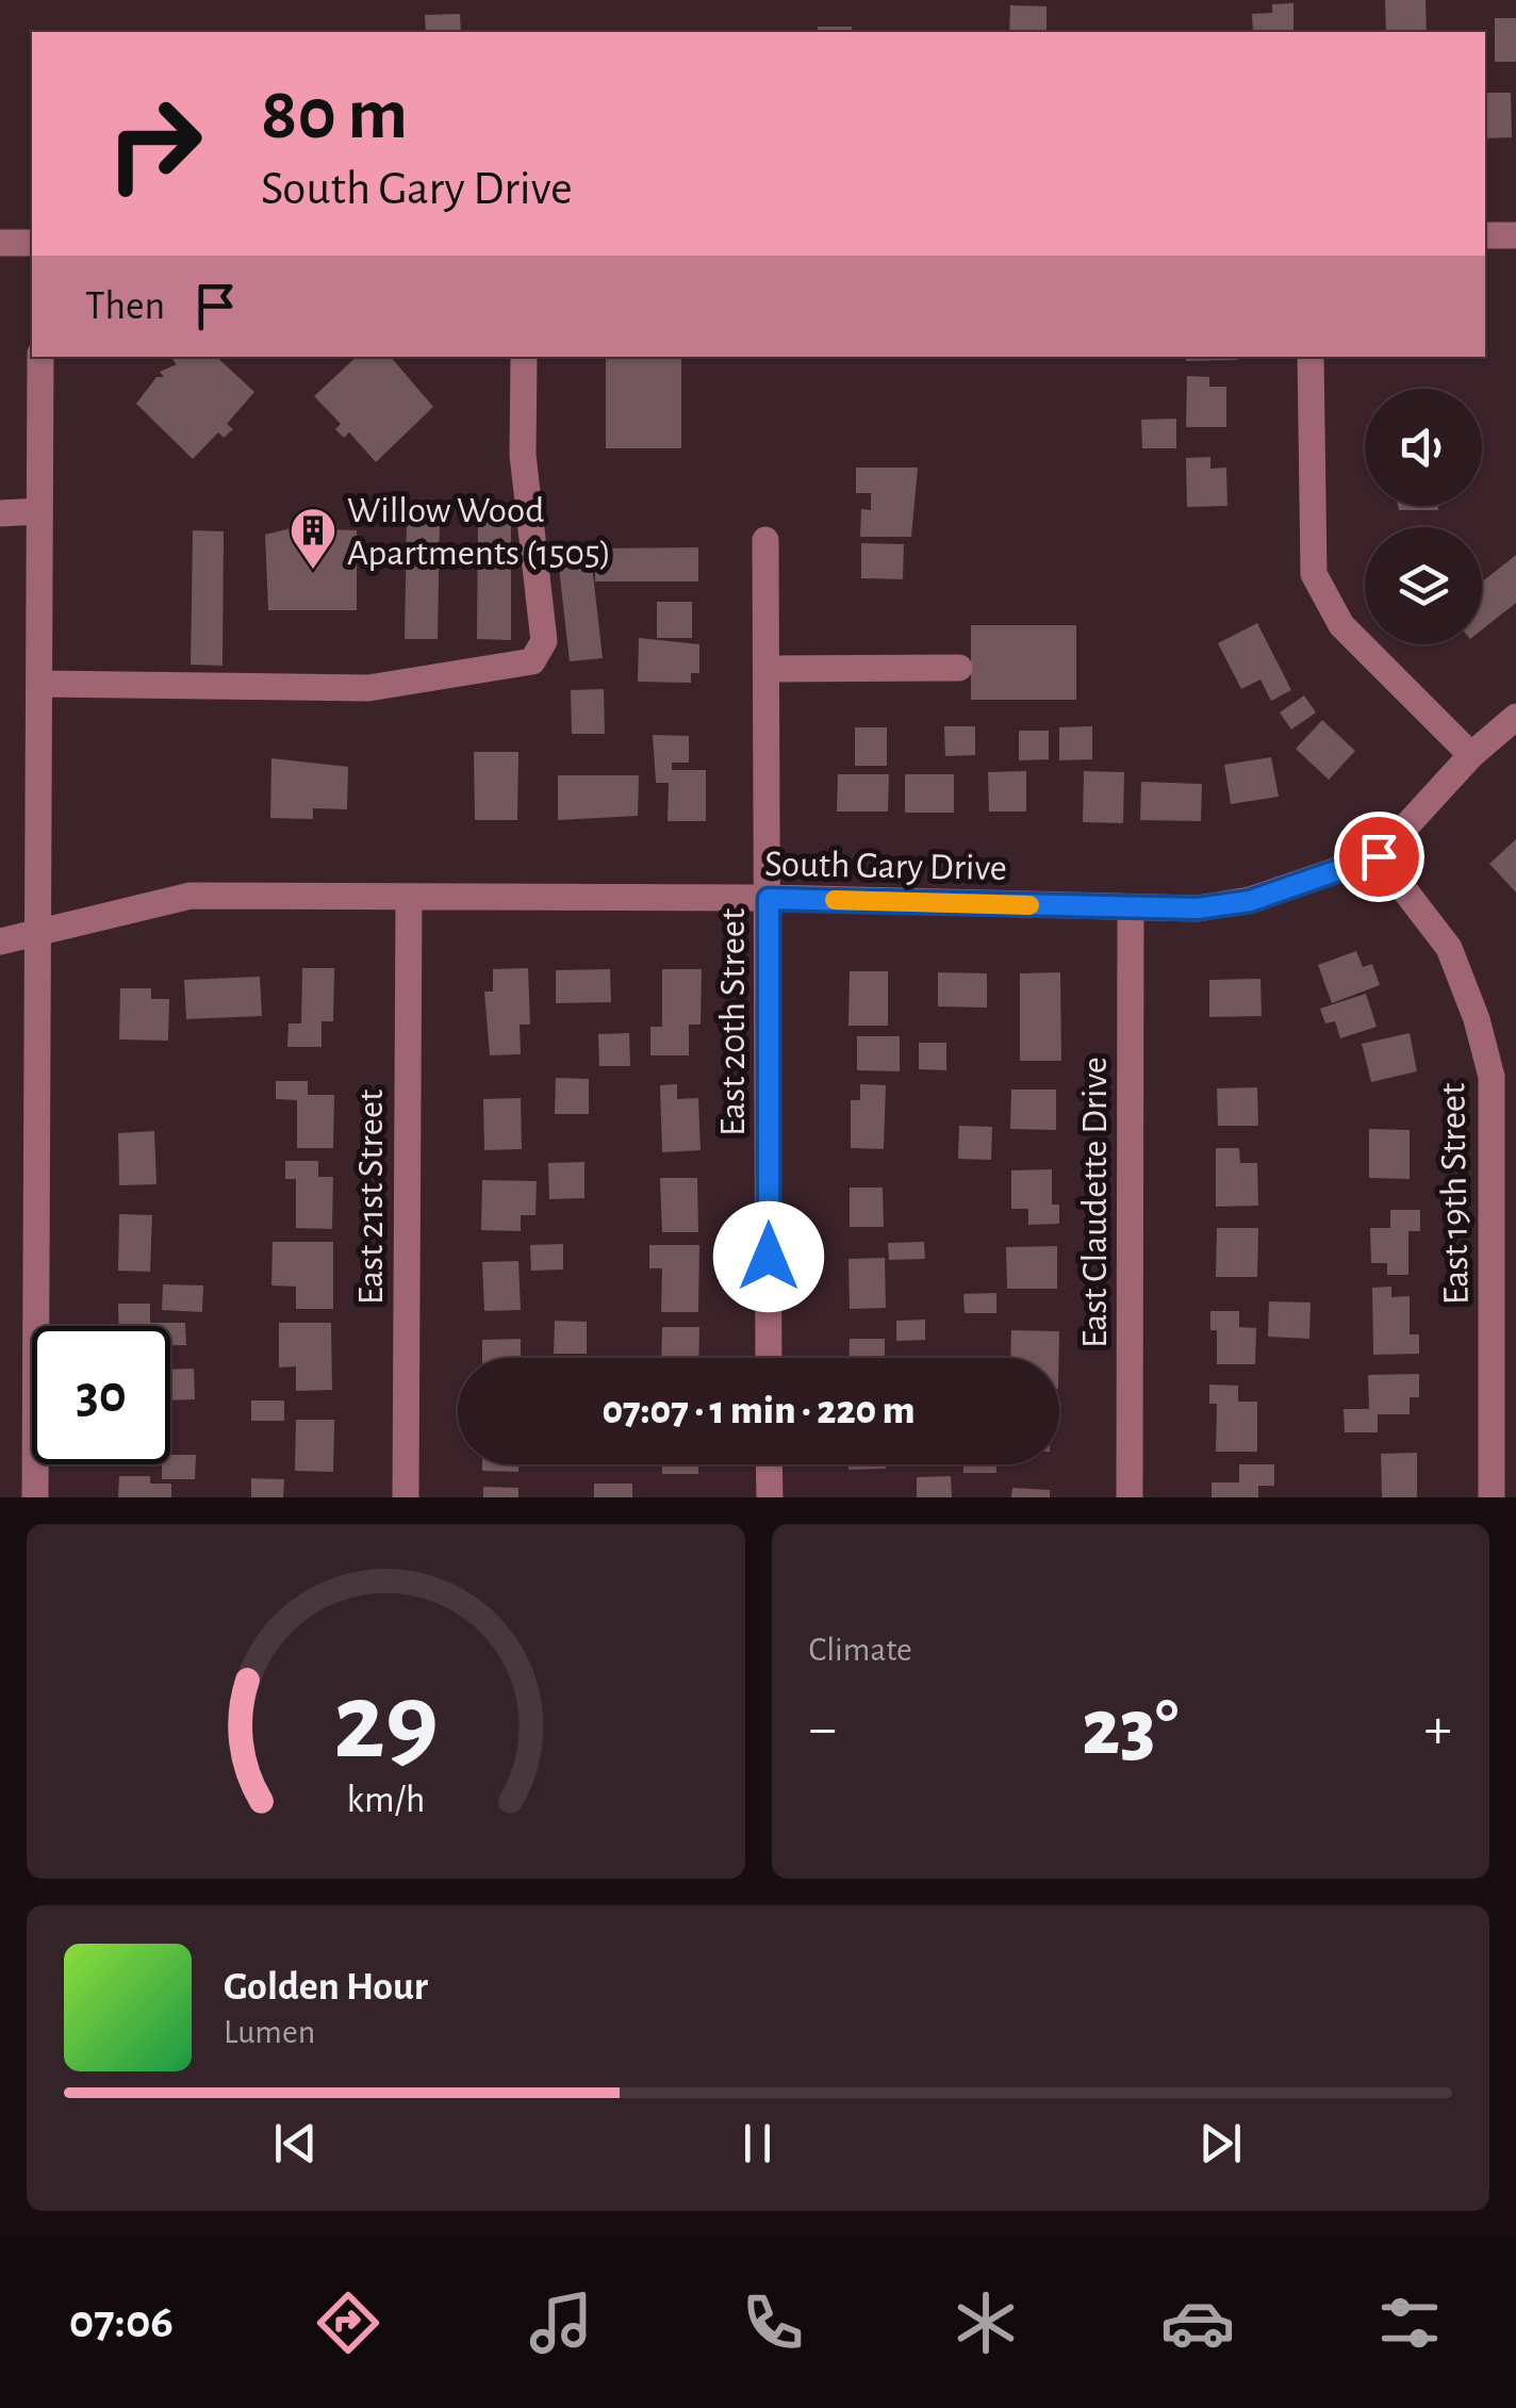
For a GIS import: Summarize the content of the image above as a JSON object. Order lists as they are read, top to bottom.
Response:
{
  "streets": {
    "street": [
      "South Gary Drive",
      "East 20th Street",
      "East 19th Street",
      "East 21st Street",
      "East Claudette Drive"
    ]
  },
  "crossings": [
    ["South Gary Drive", "East 20th Street"],
    ["South Gary Drive", "East 19th Street"],
    ["South Gary Drive", "East 21st Street"],
    ["South Gary Drive", "East Claudette Drive"]
  ],
  "places": {
    "building": ["Willow Wood Apartments (1505)"]
  },
  "page": {
    "turn": ["80 m", "South Gary Drive"],
    "then": "Then",
    "limit": "30",
    "trip": "07:07 · 1 min · 220 m",
    "tile": "Climate",
    "heat": ["−", "23°", "+"],
    "song": ["Golden Hour", "Lumen"],
    "tabs": "07:06",
    "gauge": ["29", "km/h"]
  }
}
